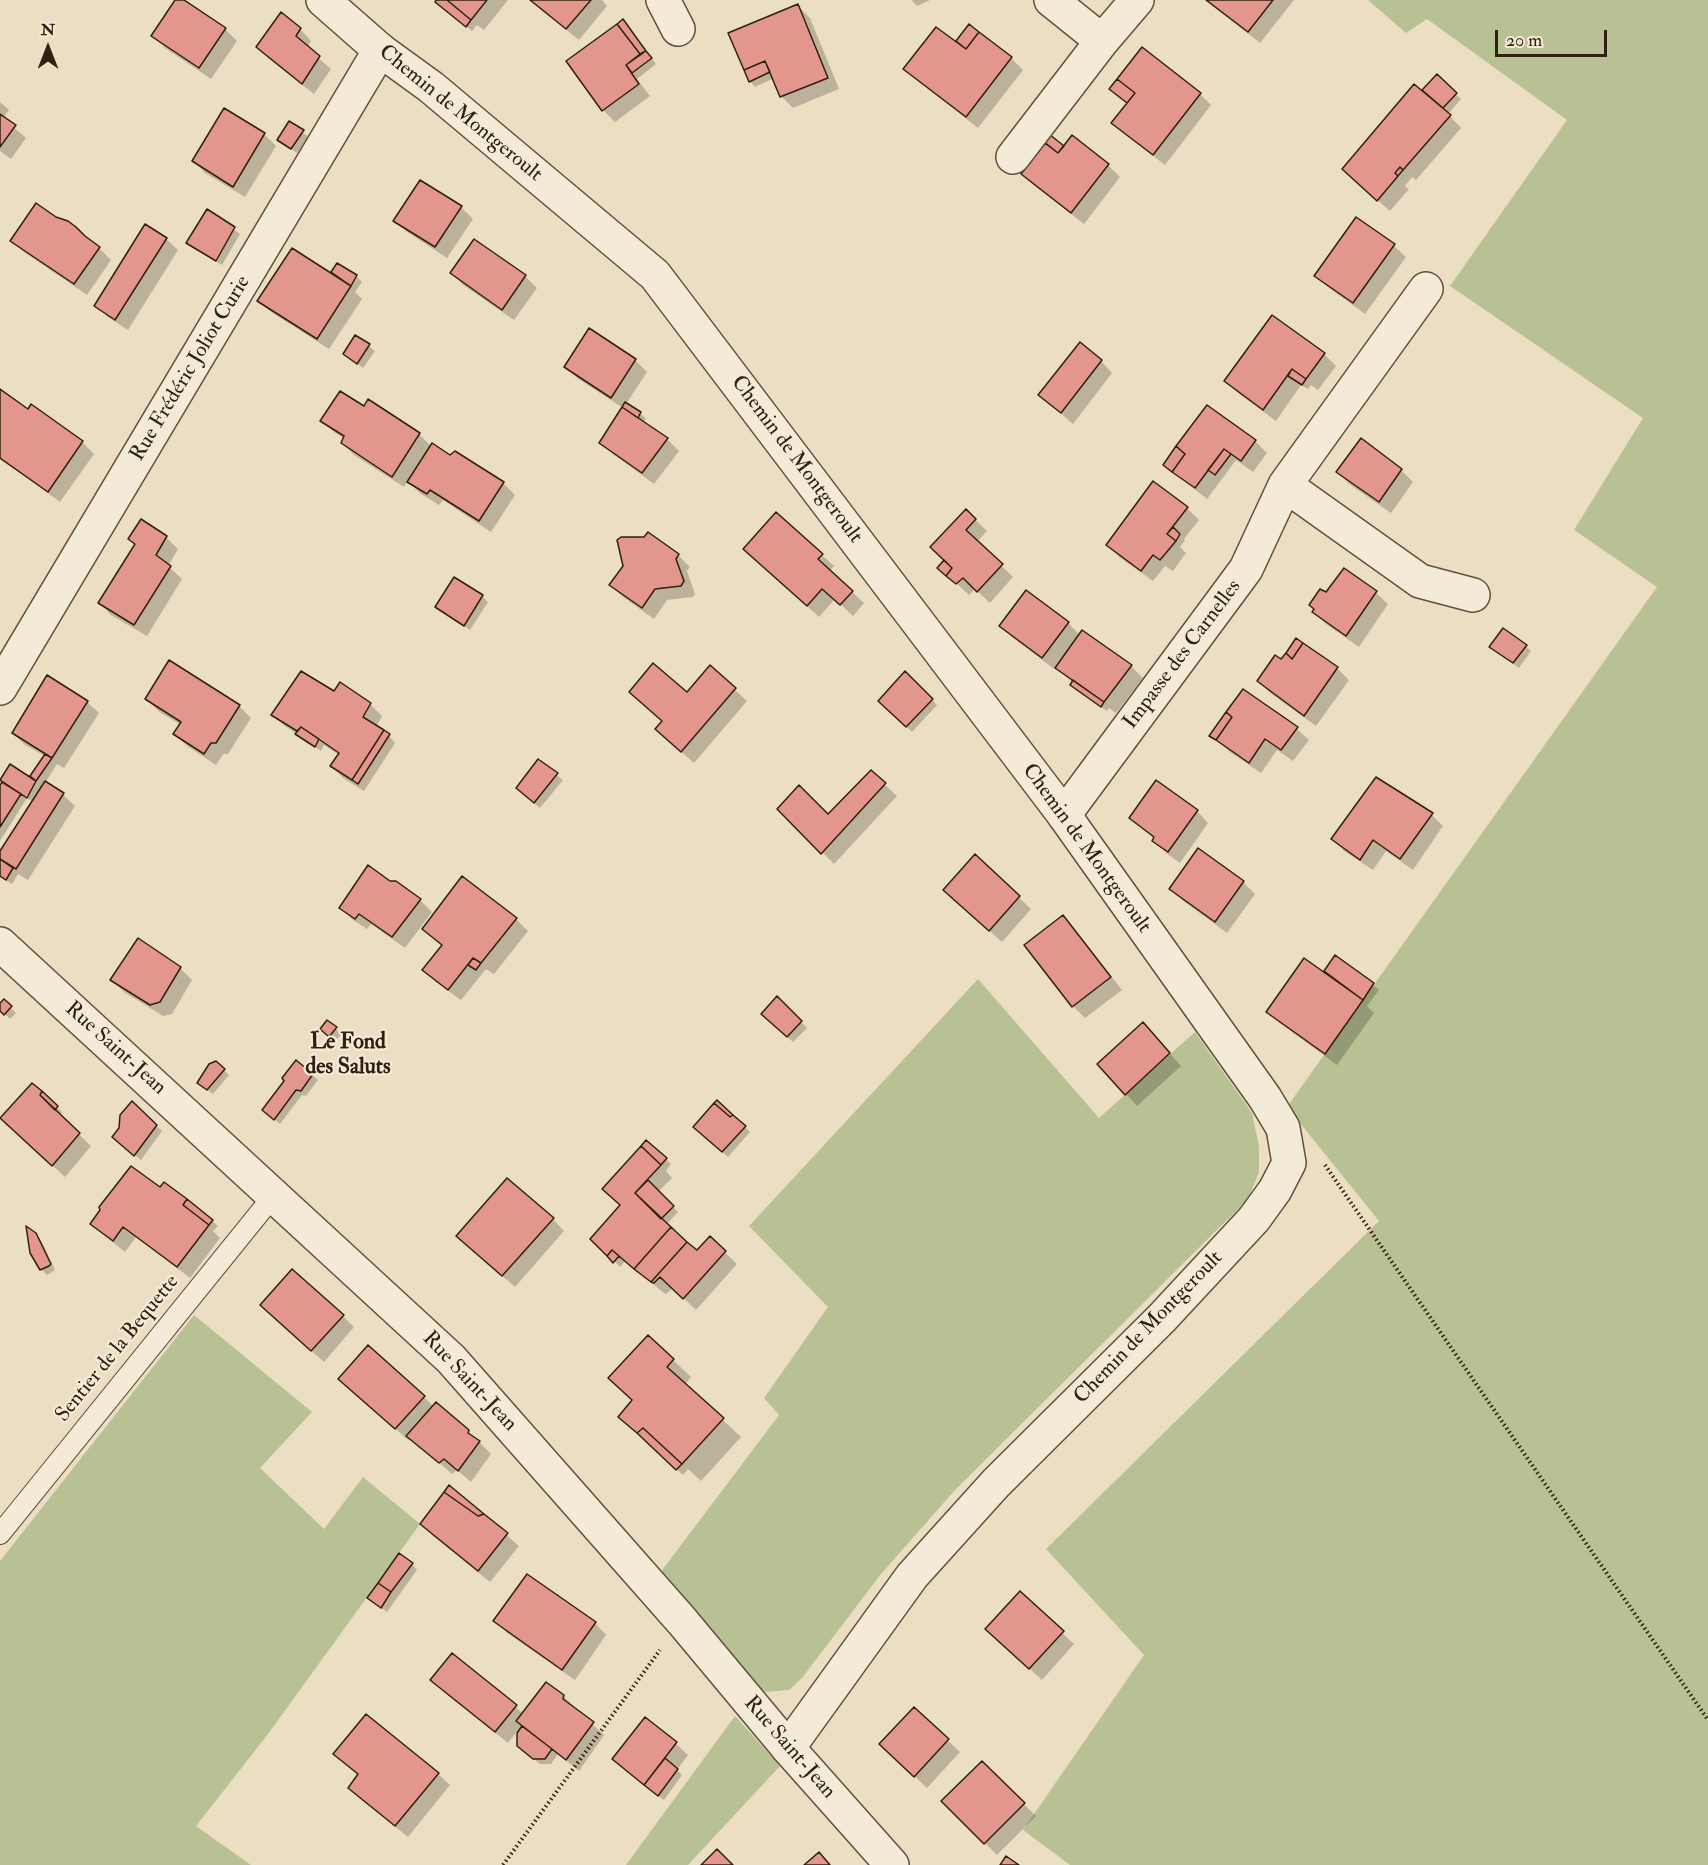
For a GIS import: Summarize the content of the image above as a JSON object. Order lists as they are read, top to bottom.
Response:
{
  "streets": {
    "street": [
      "Chemin de Montgeroult",
      "Rue Frédéric Joliot Curie",
      "Impasse des Carnelles",
      "Rue Saint-Jean"
    ],
    "lane": ["Sentier de la Bequette"]
  },
  "crossings": [
    ["Chemin de Montgeroult", "Rue Frédéric Joliot Curie"],
    ["Chemin de Montgeroult", "Impasse des Carnelles"],
    ["Chemin de Montgeroult", "Rue Saint-Jean"],
    ["Rue Saint-Jean", "Sentier de la Bequette"]
  ],
  "districts": ["Le Fond des Saluts"],
  "scale_bar": "20 m",
  "north": "top"
}
